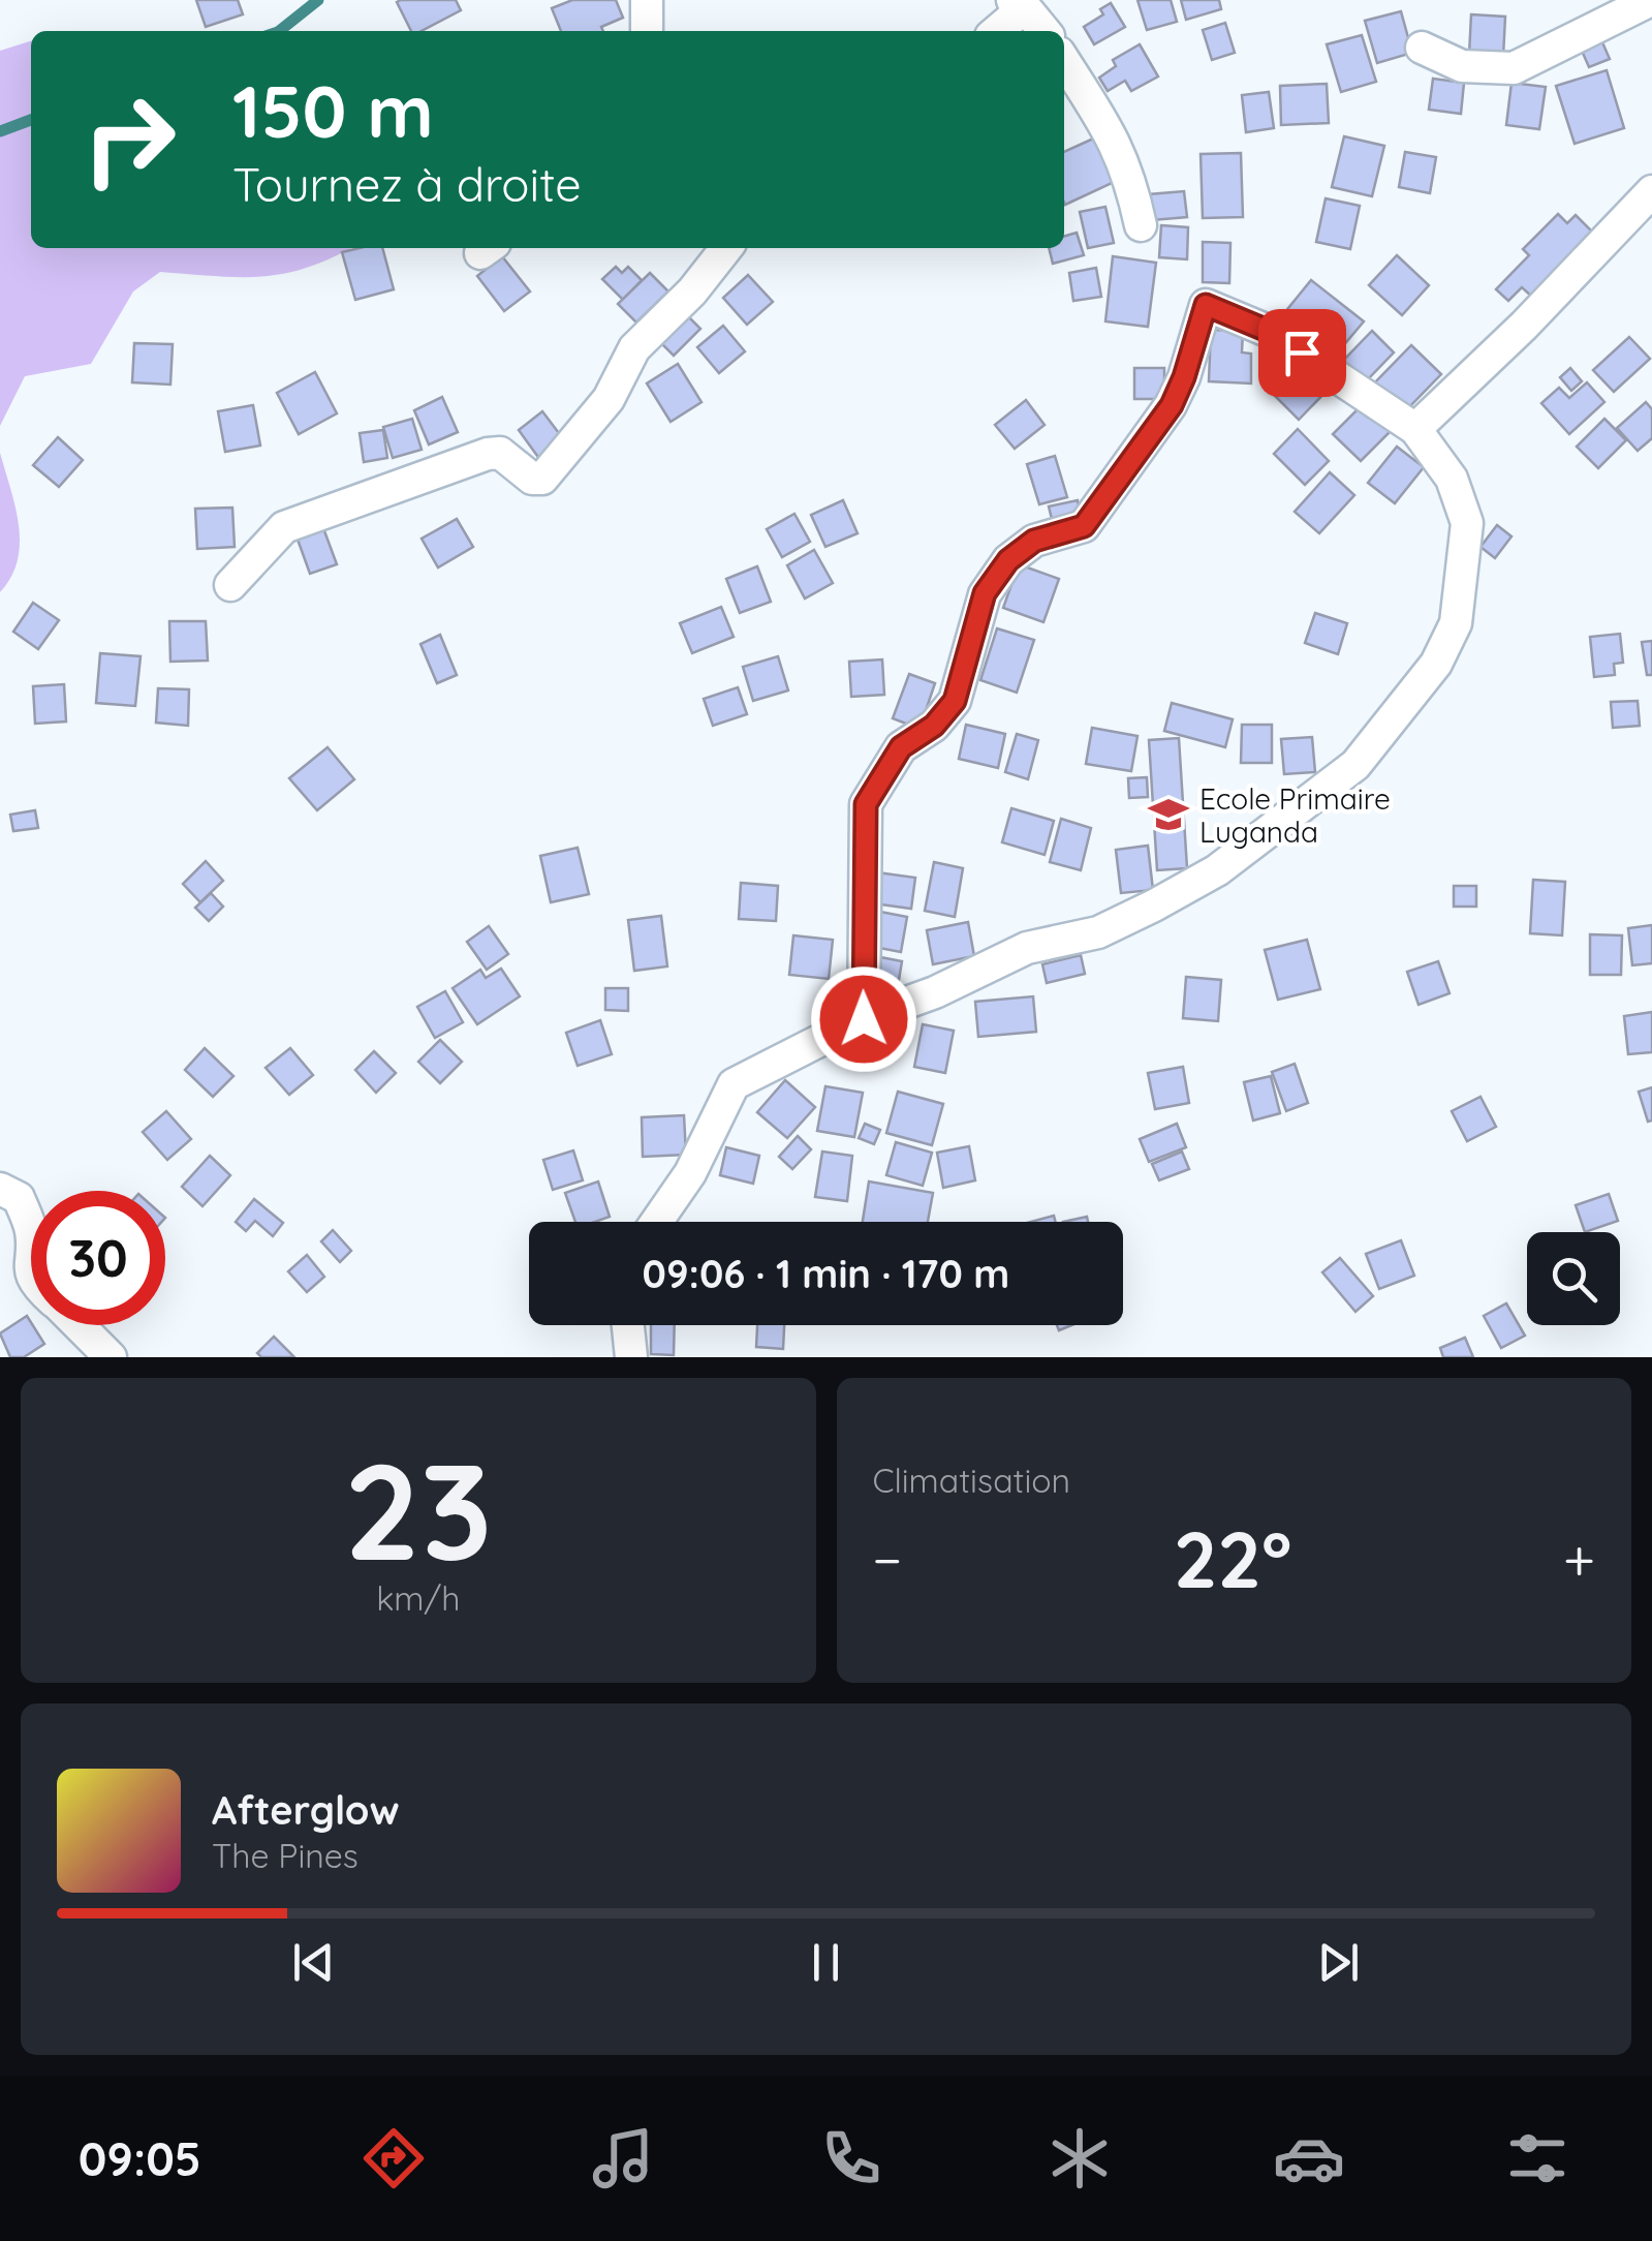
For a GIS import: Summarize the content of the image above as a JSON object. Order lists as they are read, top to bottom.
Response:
{
  "places": {
    "school or university": ["Ecole Primaire Luganda"]
  },
  "page": {
    "turn": ["150 m", "Tournez à droite"],
    "limit": "30",
    "trip": "09:06 · 1 min · 170 m",
    "tile": [
      ["23", "km/h"],
      "Climatisation"
    ],
    "heat": ["−", "22°", "+"],
    "song": ["Afterglow", "The Pines"],
    "tabs": "09:05"
  }
}
